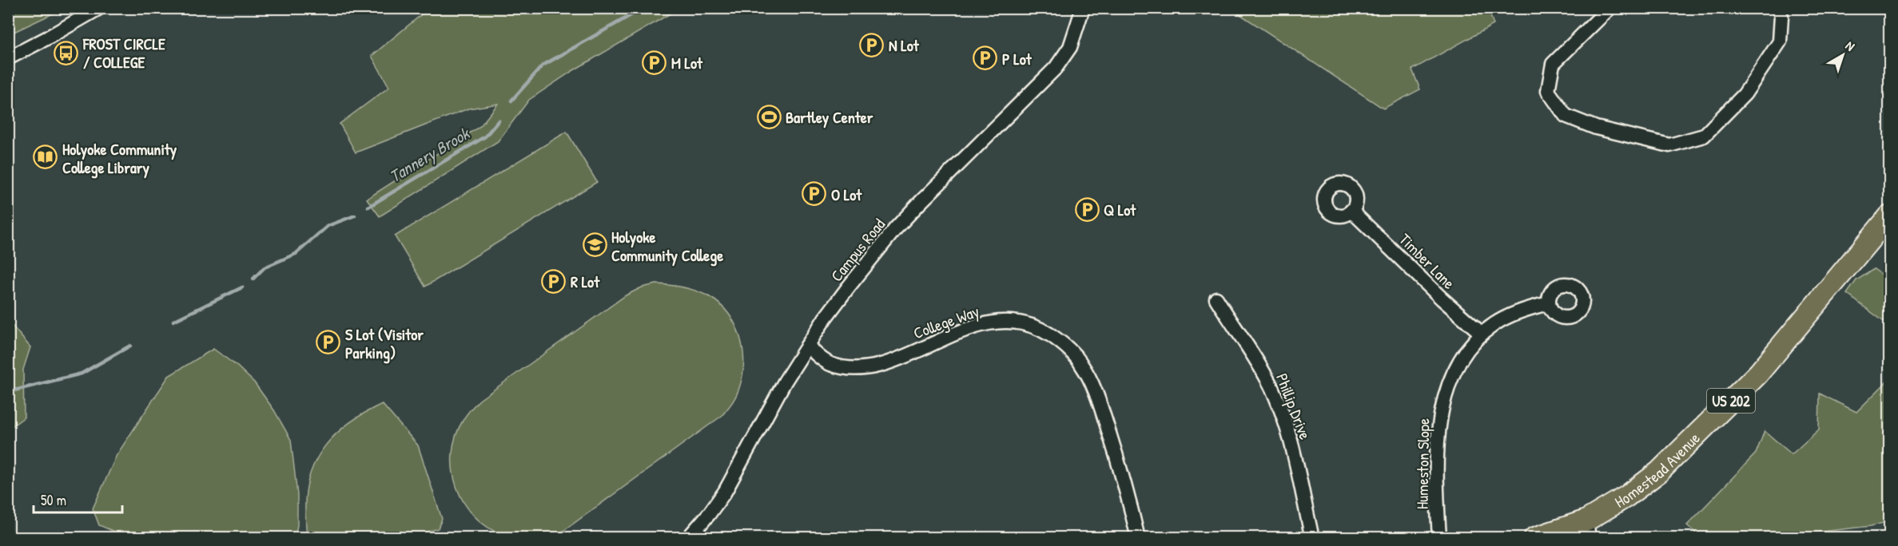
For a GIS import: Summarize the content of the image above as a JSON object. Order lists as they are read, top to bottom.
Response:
{
  "streets": {
    "main road": ["US 202", "Homestead Avenue"],
    "street": [
      "Campus Road",
      "Timber Lane",
      "College Way",
      "Phillip Drive",
      "Humeston Slope"
    ]
  },
  "crossings": [
    ["Campus Road", "College Way"],
    ["Timber Lane", "Humeston Slope"]
  ],
  "water": ["Tannery Brook"],
  "places": {
    "parking": [
      "N Lot",
      "P Lot",
      "M Lot",
      "O Lot",
      "Q Lot",
      "R Lot",
      "S Lot (Visitor Parking)"
    ],
    "bus stop": ["FROST CIRCLE / COLLEGE"],
    "sports": ["Bartley Center"],
    "library": ["Holyoke Community College Library"],
    "school or university": ["Holyoke Community College"]
  },
  "scale_bar": "50 m",
  "north": "top right"
}
